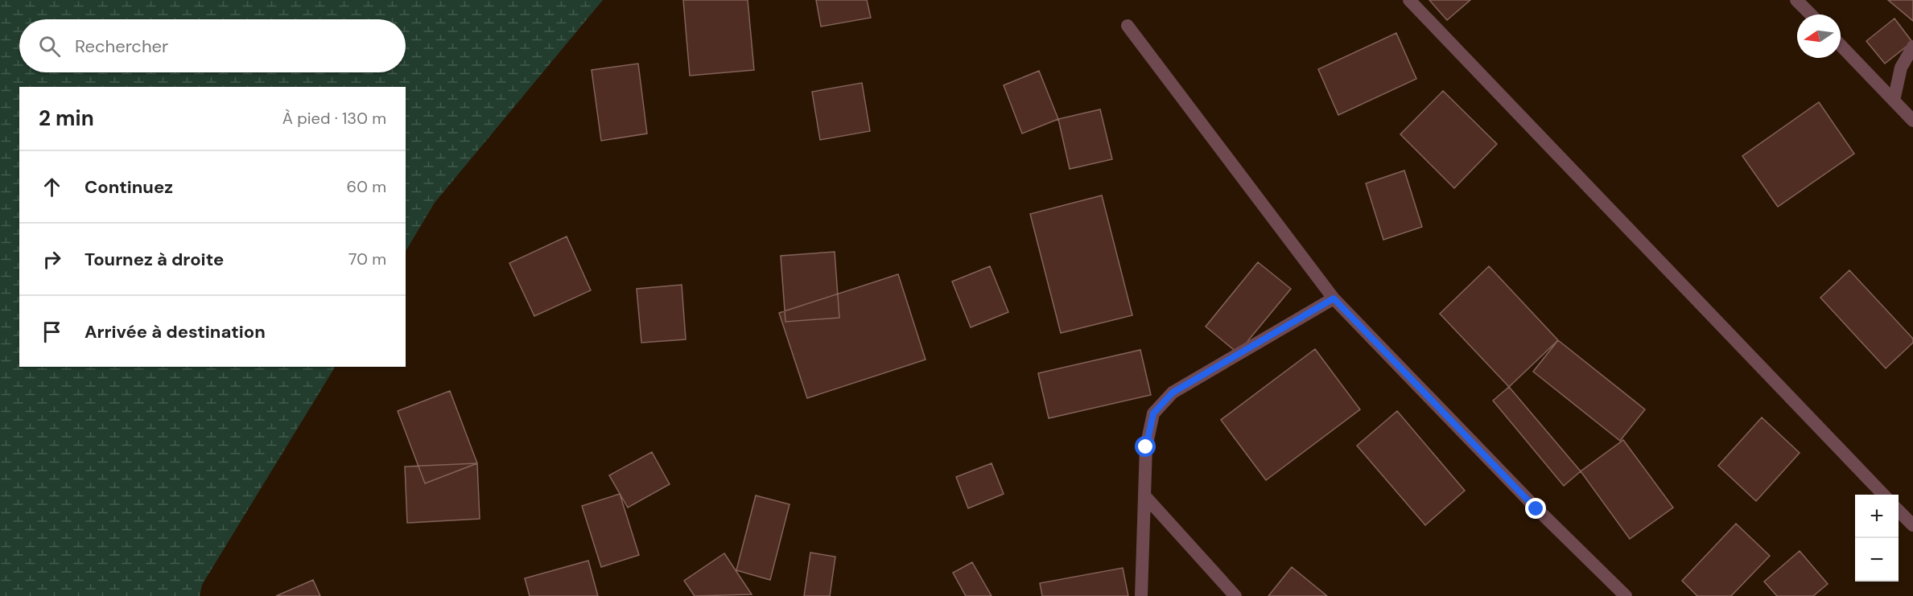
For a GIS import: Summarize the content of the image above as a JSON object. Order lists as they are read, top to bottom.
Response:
{
  "north": "left",
  "page": {
    "search": "Rechercher",
    "heading": ["2 min", "À pied · 130 m"],
    "list": [
      ["Continuez", "60 m"],
      ["Tournez à droite", "70 m"],
      "Arrivée à destination"
    ],
    "map_buttons": ["+", "−"]
  }
}
